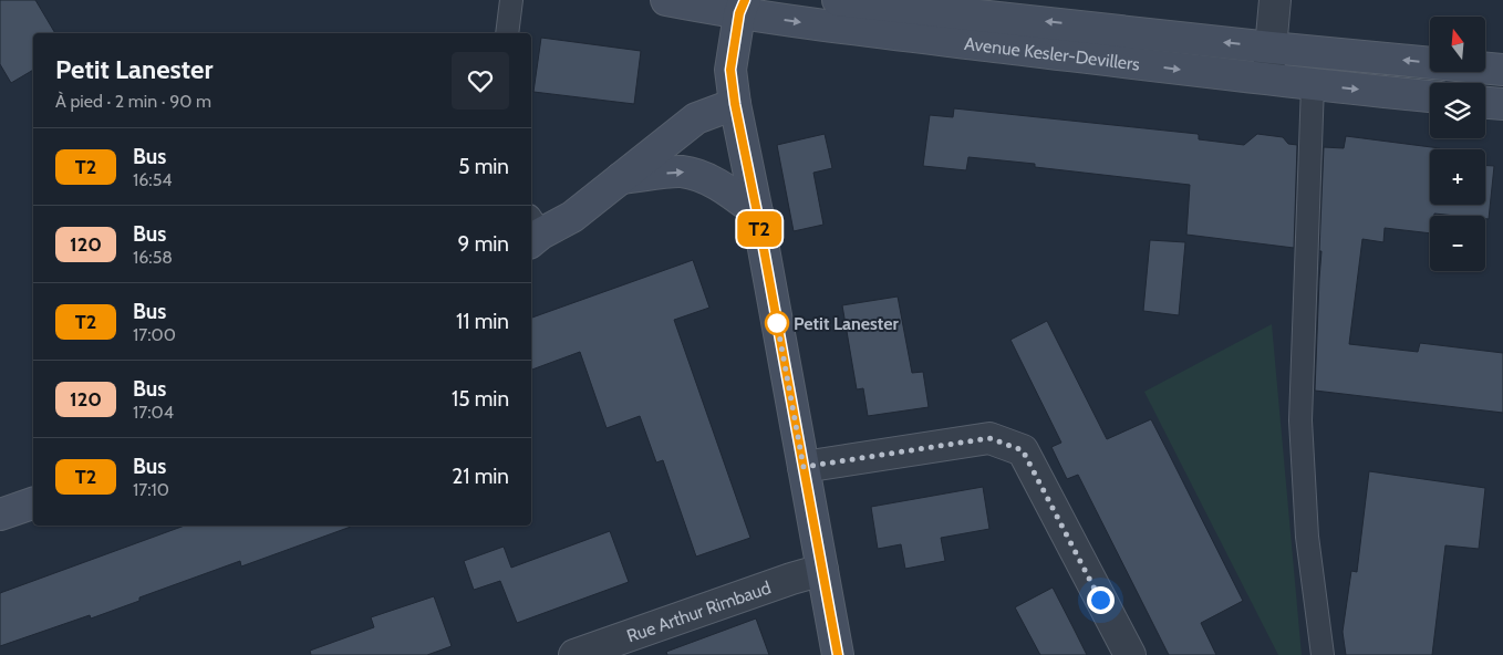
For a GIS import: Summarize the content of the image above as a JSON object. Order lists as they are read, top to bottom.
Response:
{
  "streets": {
    "main road": ["Avenue Kesler-Devillers"],
    "street": ["Rue Arthur Rimbaud"]
  },
  "places": ["Petit Lanester"],
  "lines": ["bus line T2"],
  "north": "top",
  "page": {
    "on_map": "T2",
    "map_buttons": ["+", "−"],
    "heading": ["Petit Lanester", "À pied · 2 min · 90 m"],
    "list": [
      {
        "mark": "T2",
        "name": "Bus",
        "note": "16:54",
        "value": "5 min"
      },
      {
        "mark": "120",
        "name": "Bus",
        "note": "16:58",
        "value": "9 min"
      },
      {
        "mark": "T2",
        "name": "Bus",
        "note": "17:00",
        "value": "11 min"
      },
      {
        "mark": "120",
        "name": "Bus",
        "note": "17:04",
        "value": "15 min"
      },
      {
        "mark": "T2",
        "name": "Bus",
        "note": "17:10",
        "value": "21 min"
      }
    ]
  }
}
